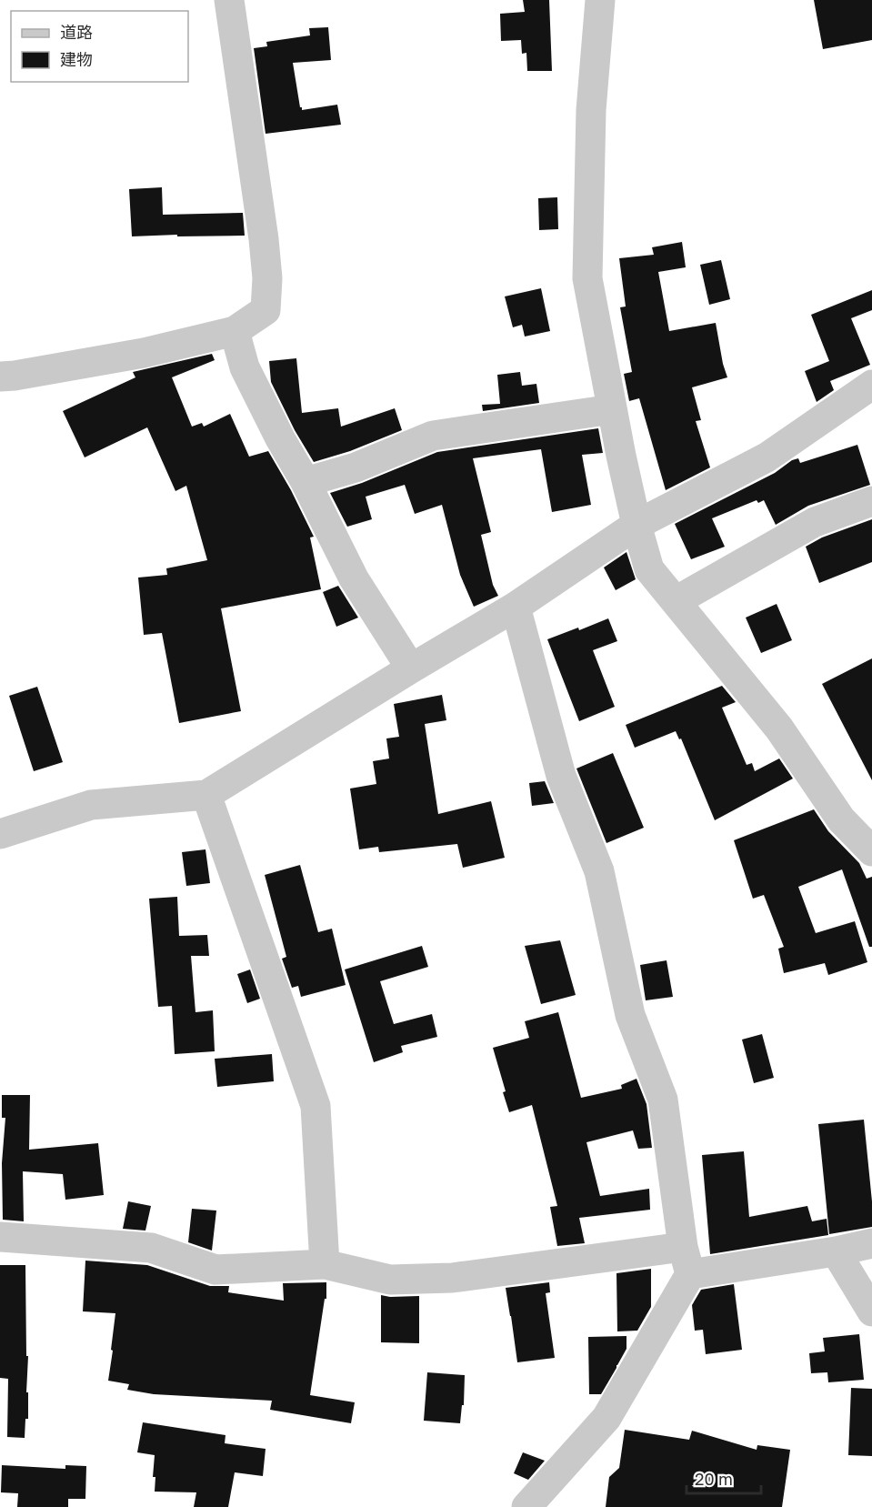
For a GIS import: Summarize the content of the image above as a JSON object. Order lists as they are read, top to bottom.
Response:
{
  "legend": ["道路", "建物"],
  "scale_bar": "20 m"
}
